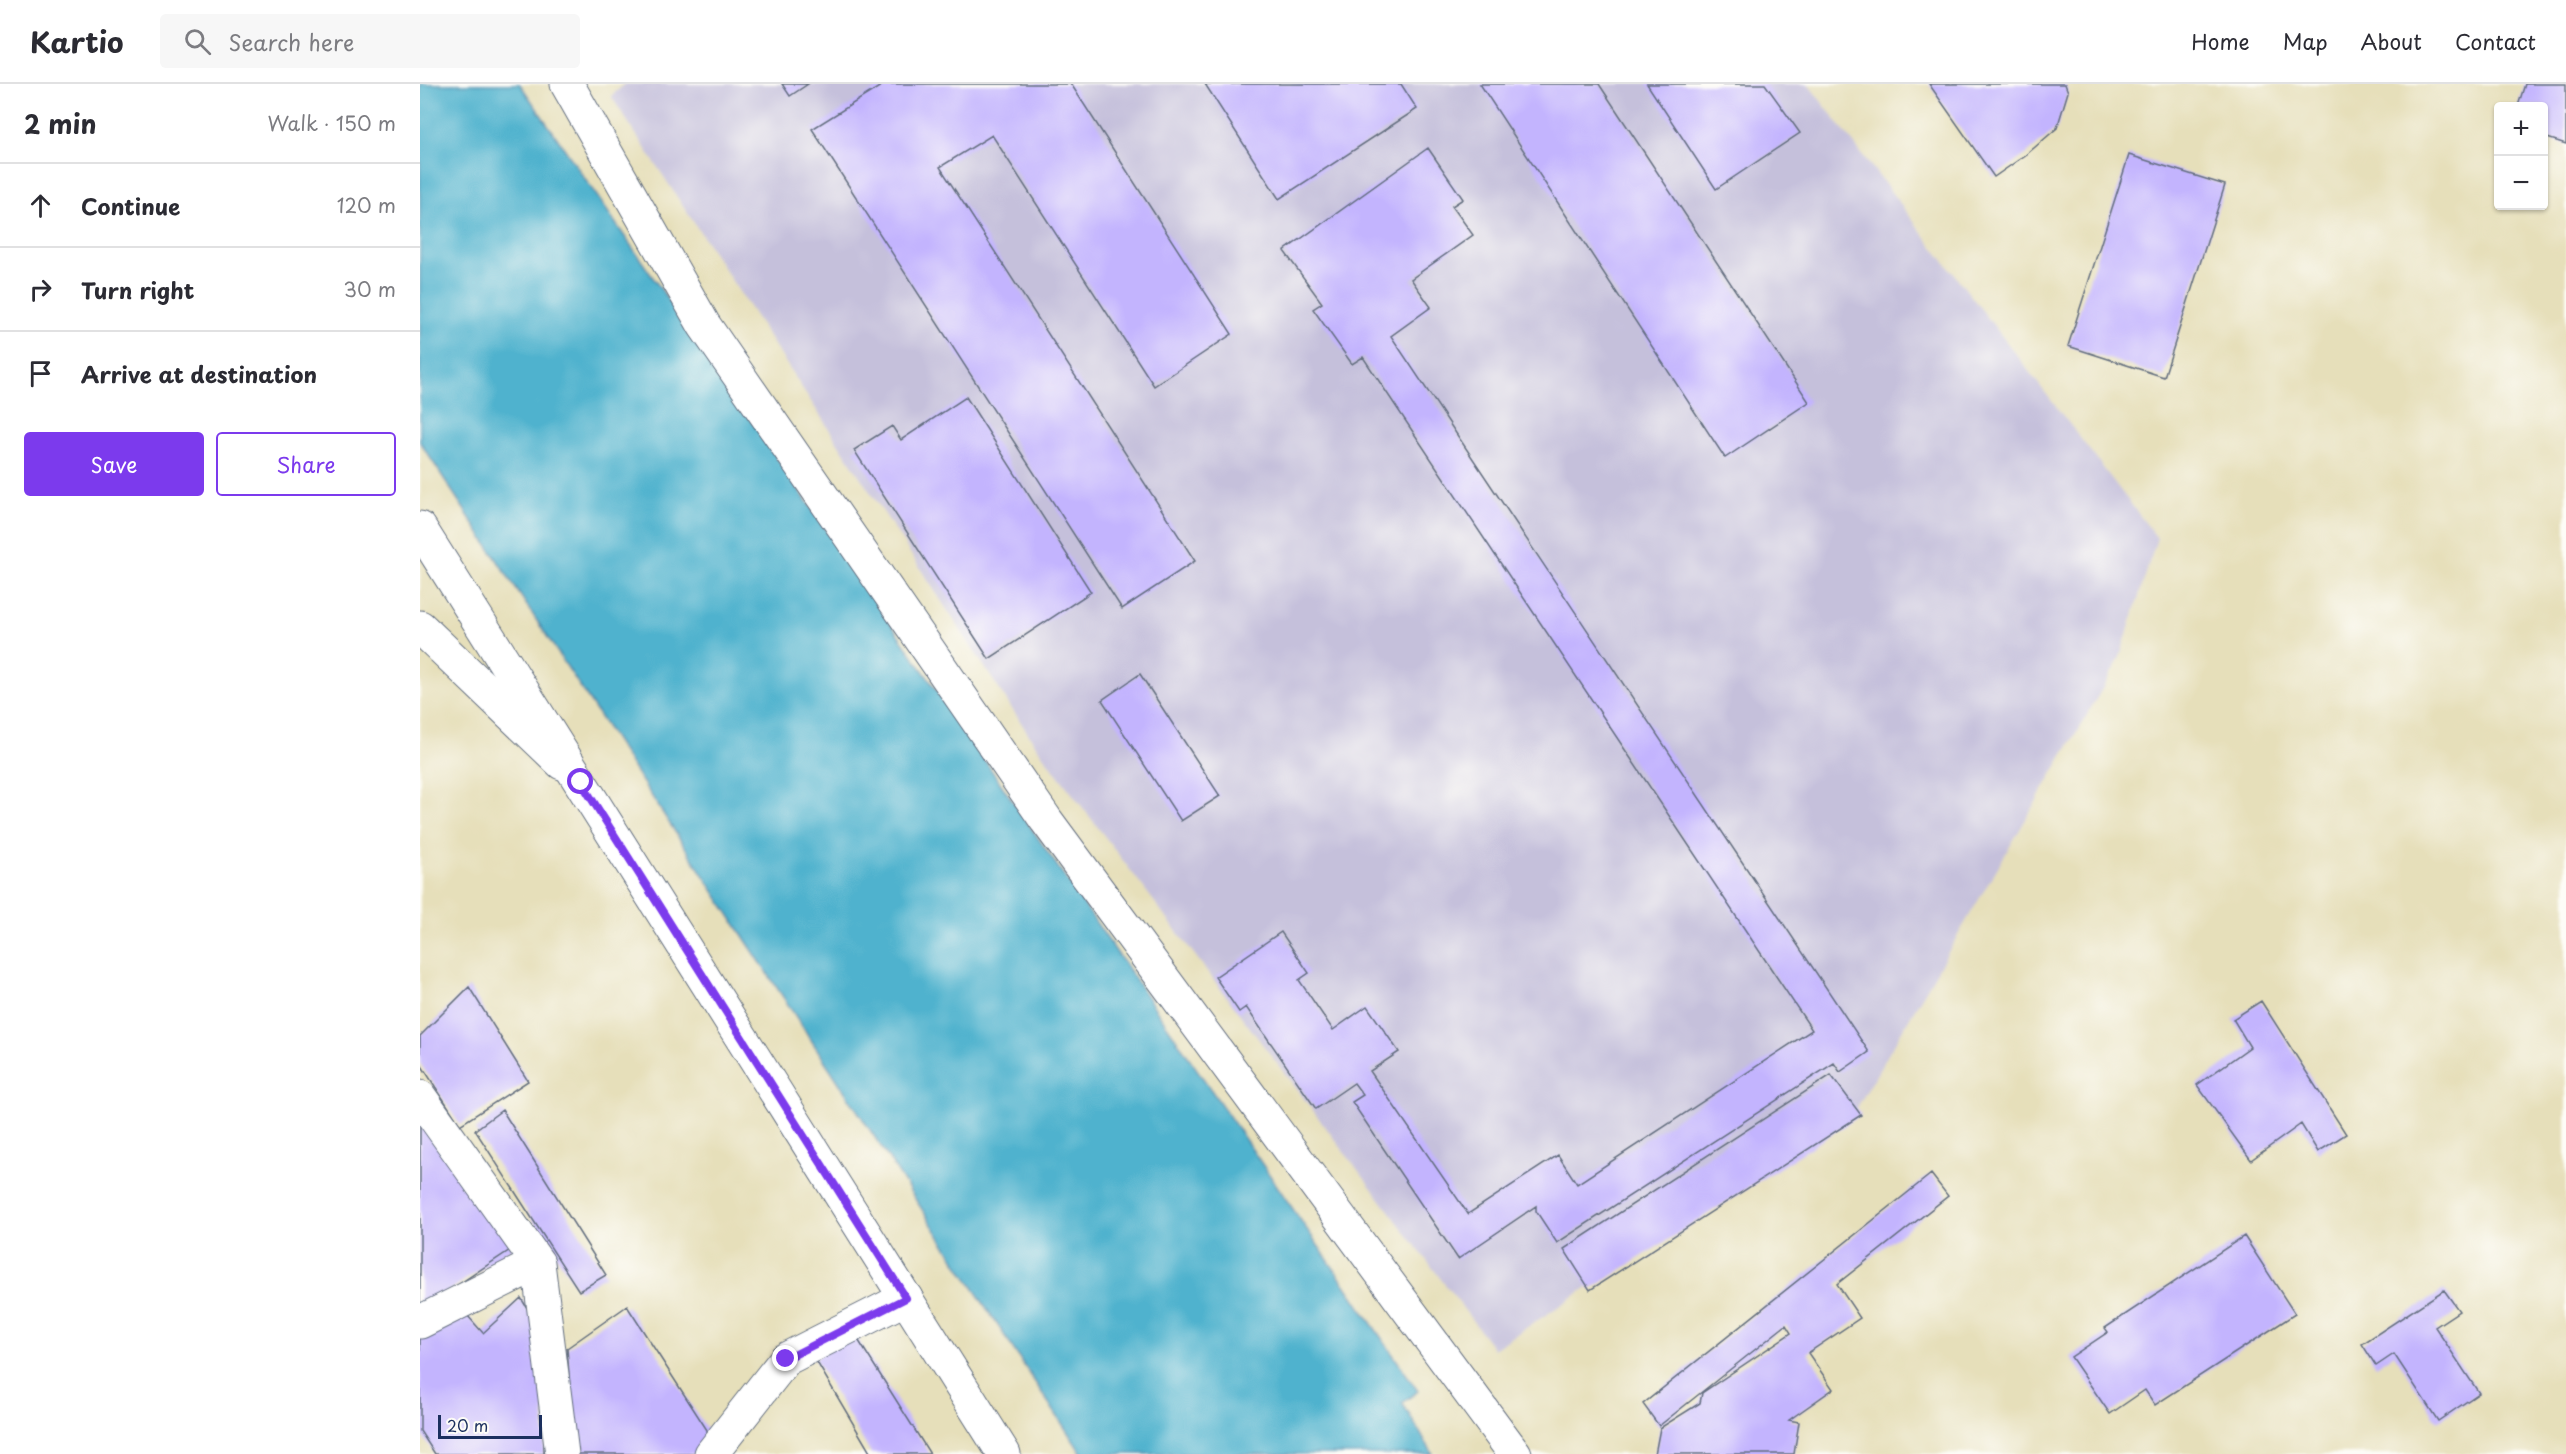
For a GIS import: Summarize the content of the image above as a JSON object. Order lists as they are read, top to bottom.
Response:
{
  "scale_bar": "20 m",
  "page": {
    "header": "Kartio",
    "search": "Search here",
    "nav": [
      "Home",
      "Map",
      "About",
      "Contact"
    ],
    "heading": ["2 min", "Walk · 150 m"],
    "map_buttons": ["+", "−"],
    "list": [
      ["Continue", "120 m"],
      ["Turn right", "30 m"],
      "Arrive at destination"
    ],
    "buttons": ["Save", "Share"],
    "scale": "20 m"
  }
}
